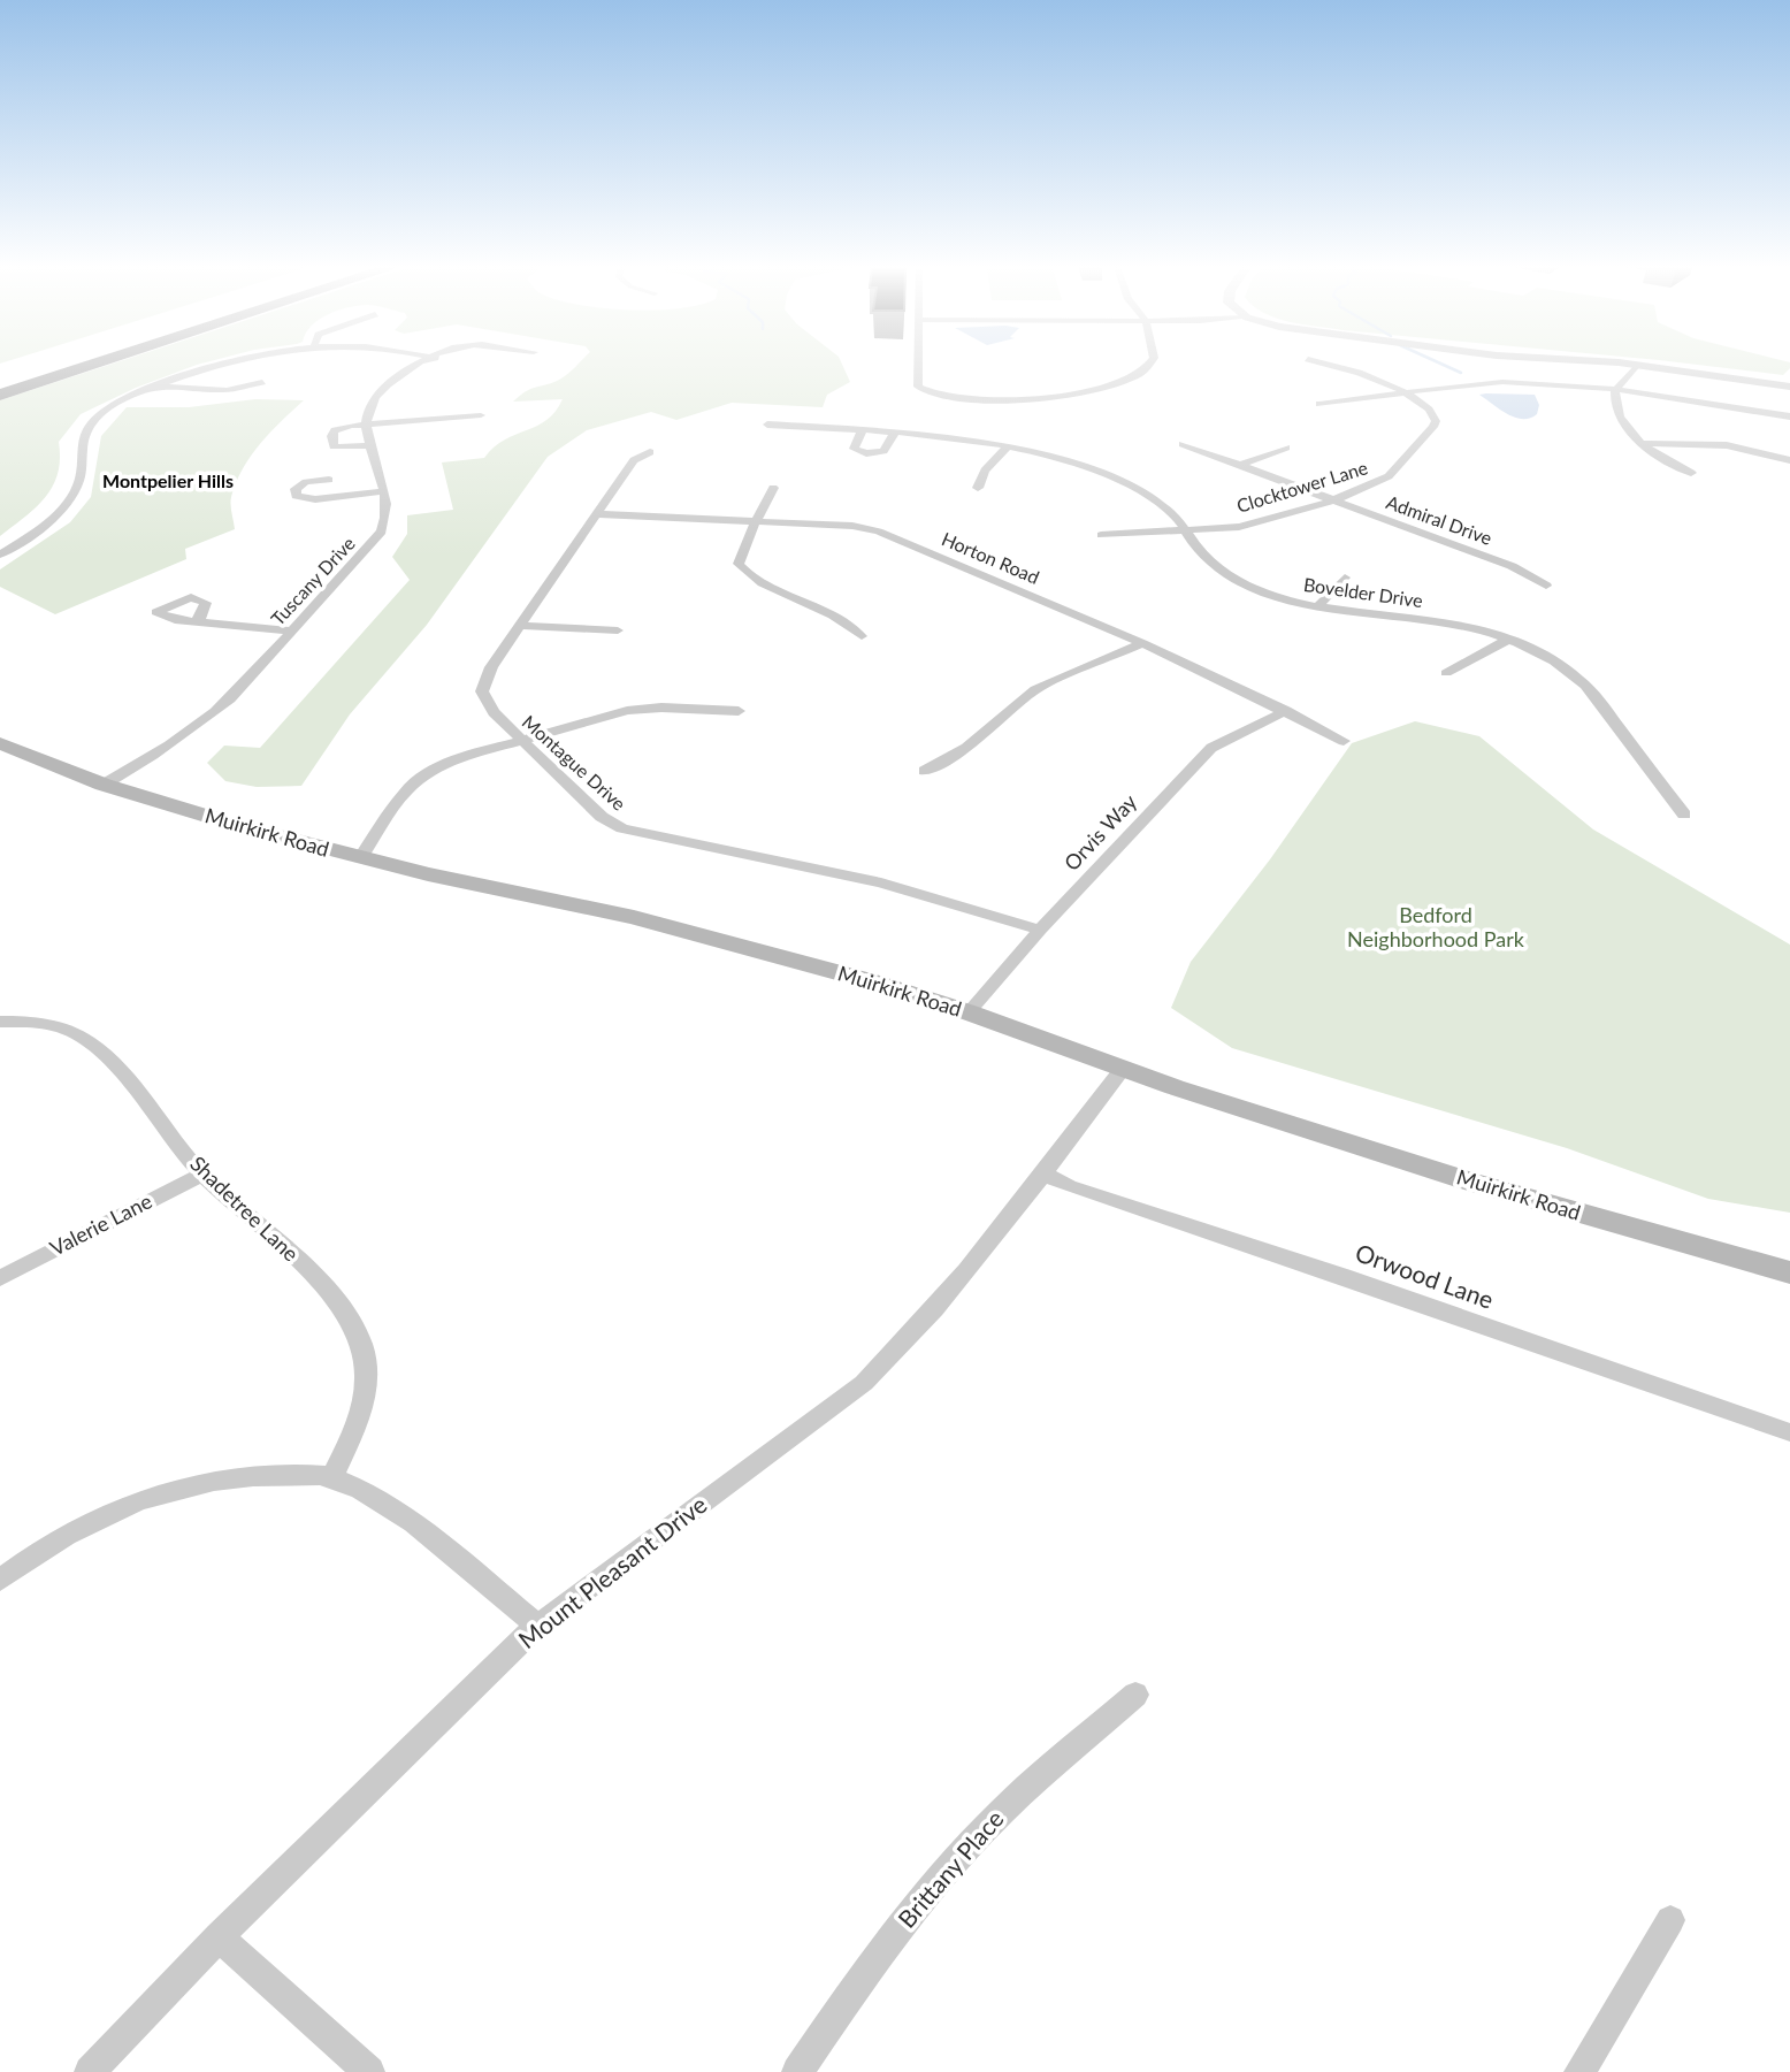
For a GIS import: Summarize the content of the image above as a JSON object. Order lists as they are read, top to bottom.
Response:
{
  "streets": {
    "main road": ["Muirkirk Road"],
    "street": [
      "Clocktower Lane",
      "Admiral Drive",
      "Horton Road",
      "Tuscany Drive",
      "Bovelder Drive",
      "Montague Drive",
      "Orvis Way",
      "Shadetree Lane",
      "Valerie Lane",
      "Orwood Lane",
      "Mount Pleasant Drive",
      "Brittany Place"
    ]
  },
  "crossings": [
    ["Clocktower Lane", "Admiral Drive"],
    ["Clocktower Lane", "Bovelder Drive"],
    ["Horton Road", "Montague Drive"],
    ["Horton Road", "Orvis Way"],
    ["Tuscany Drive", "Muirkirk Road"],
    ["Montague Drive", "Orvis Way"],
    ["Muirkirk Road", "Orvis Way"],
    ["Muirkirk Road", "Mount Pleasant Drive"],
    ["Shadetree Lane", "Valerie Lane"],
    ["Orwood Lane", "Mount Pleasant Drive"]
  ],
  "districts": ["Montpelier Hills"],
  "parks": ["Bedford Neighborhood Park"]
}
